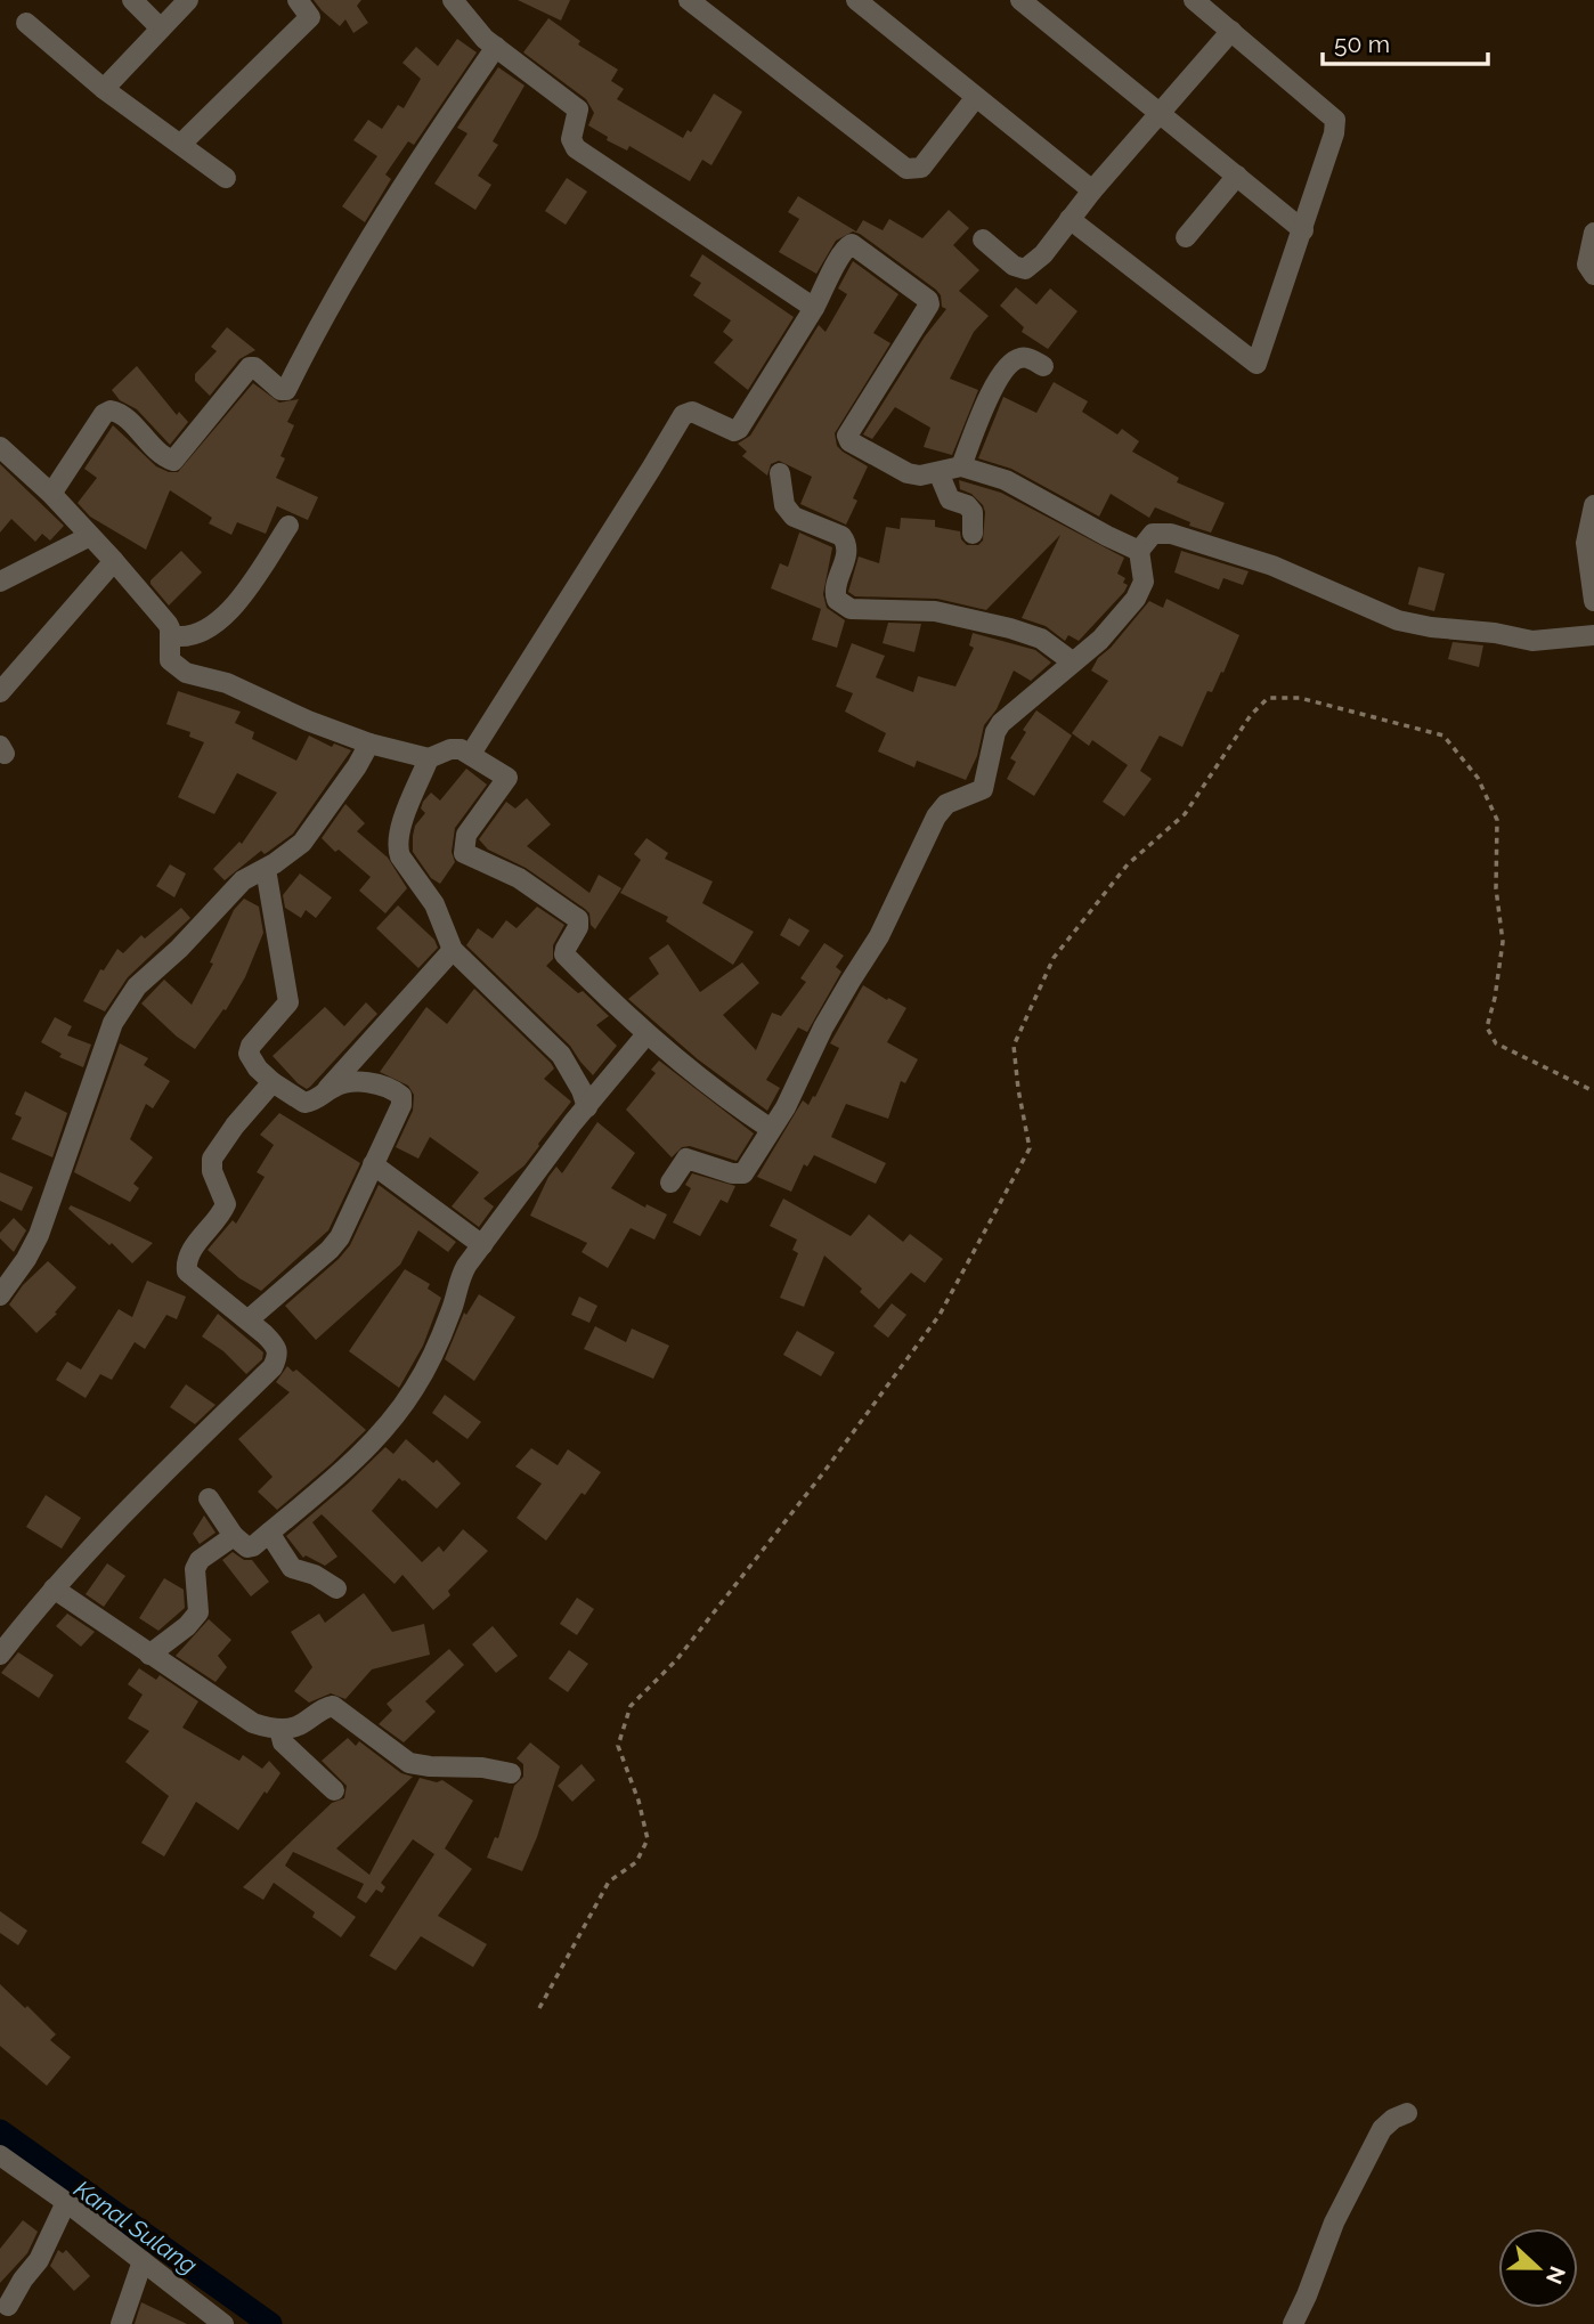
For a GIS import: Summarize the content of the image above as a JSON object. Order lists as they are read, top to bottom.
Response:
{
  "water": ["Kanal Sulang"],
  "scale_bar": "50 m",
  "north": "right"
}
